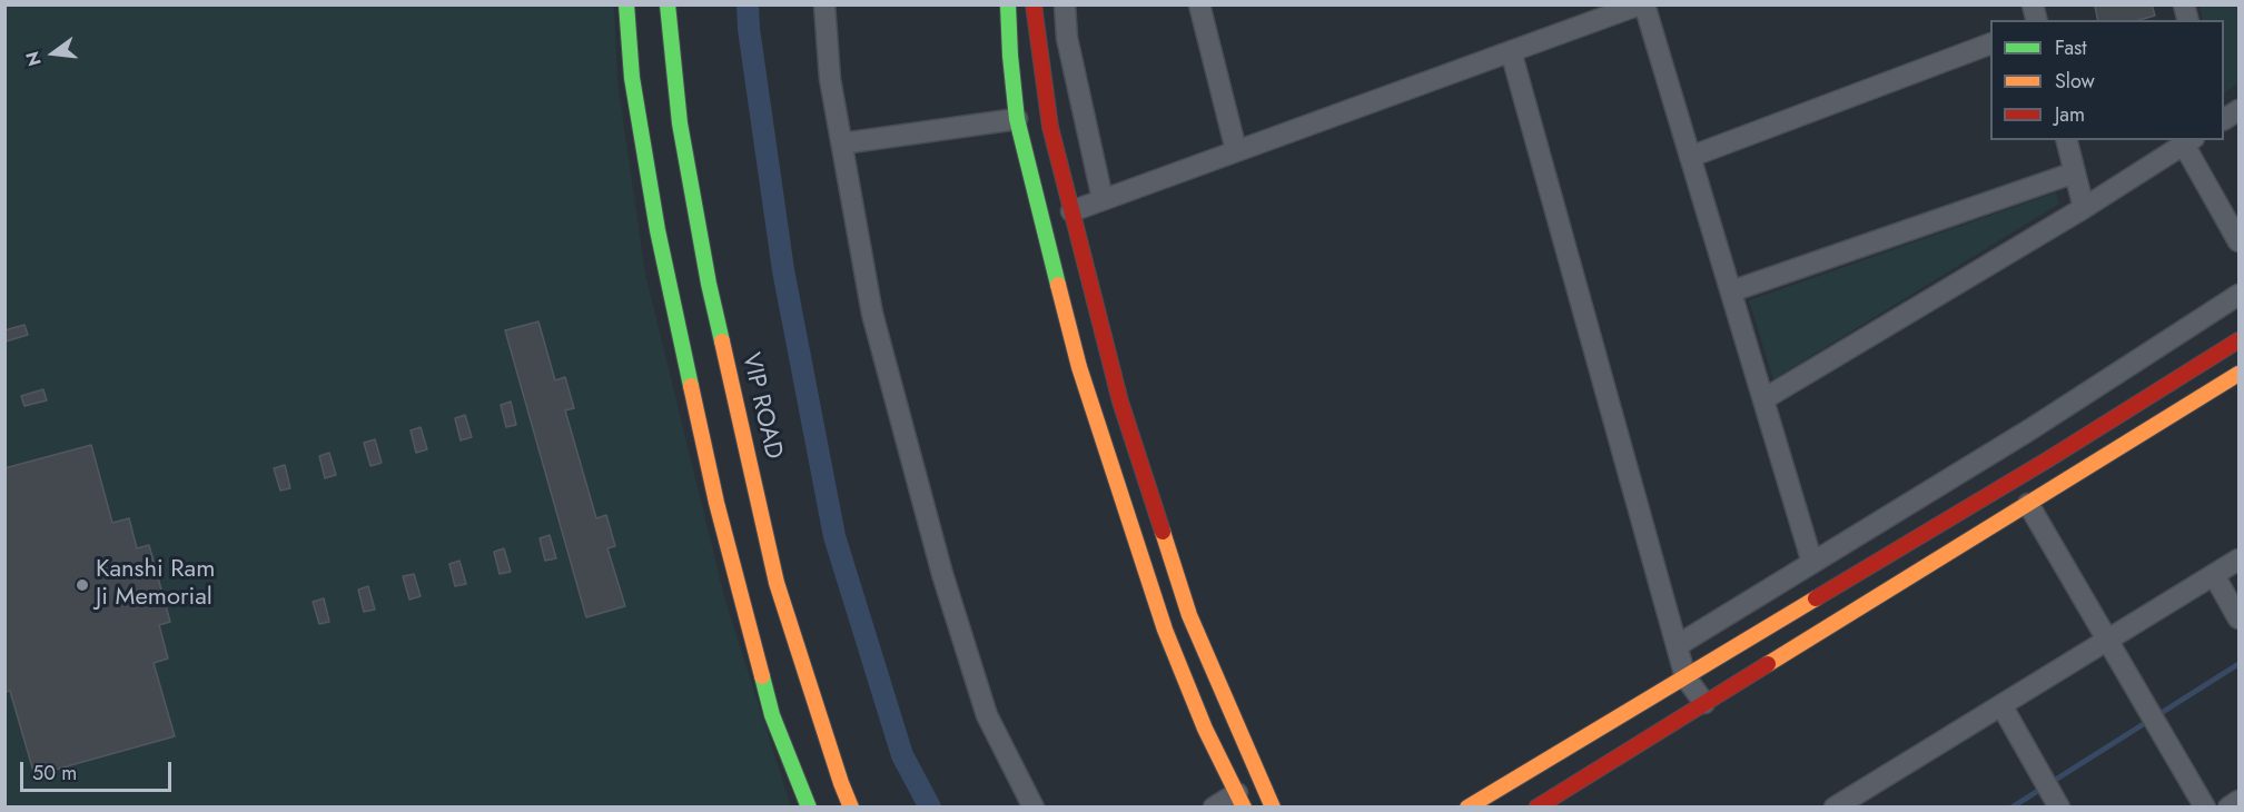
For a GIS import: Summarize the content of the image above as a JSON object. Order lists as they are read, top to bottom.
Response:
{
  "streets": {
    "street": ["VIP ROAD"]
  },
  "places": ["Kanshi Ram Ji Memorial"],
  "legend": ["Fast", "Slow", "Jam"],
  "scale_bar": "50 m",
  "north": "left"
}
